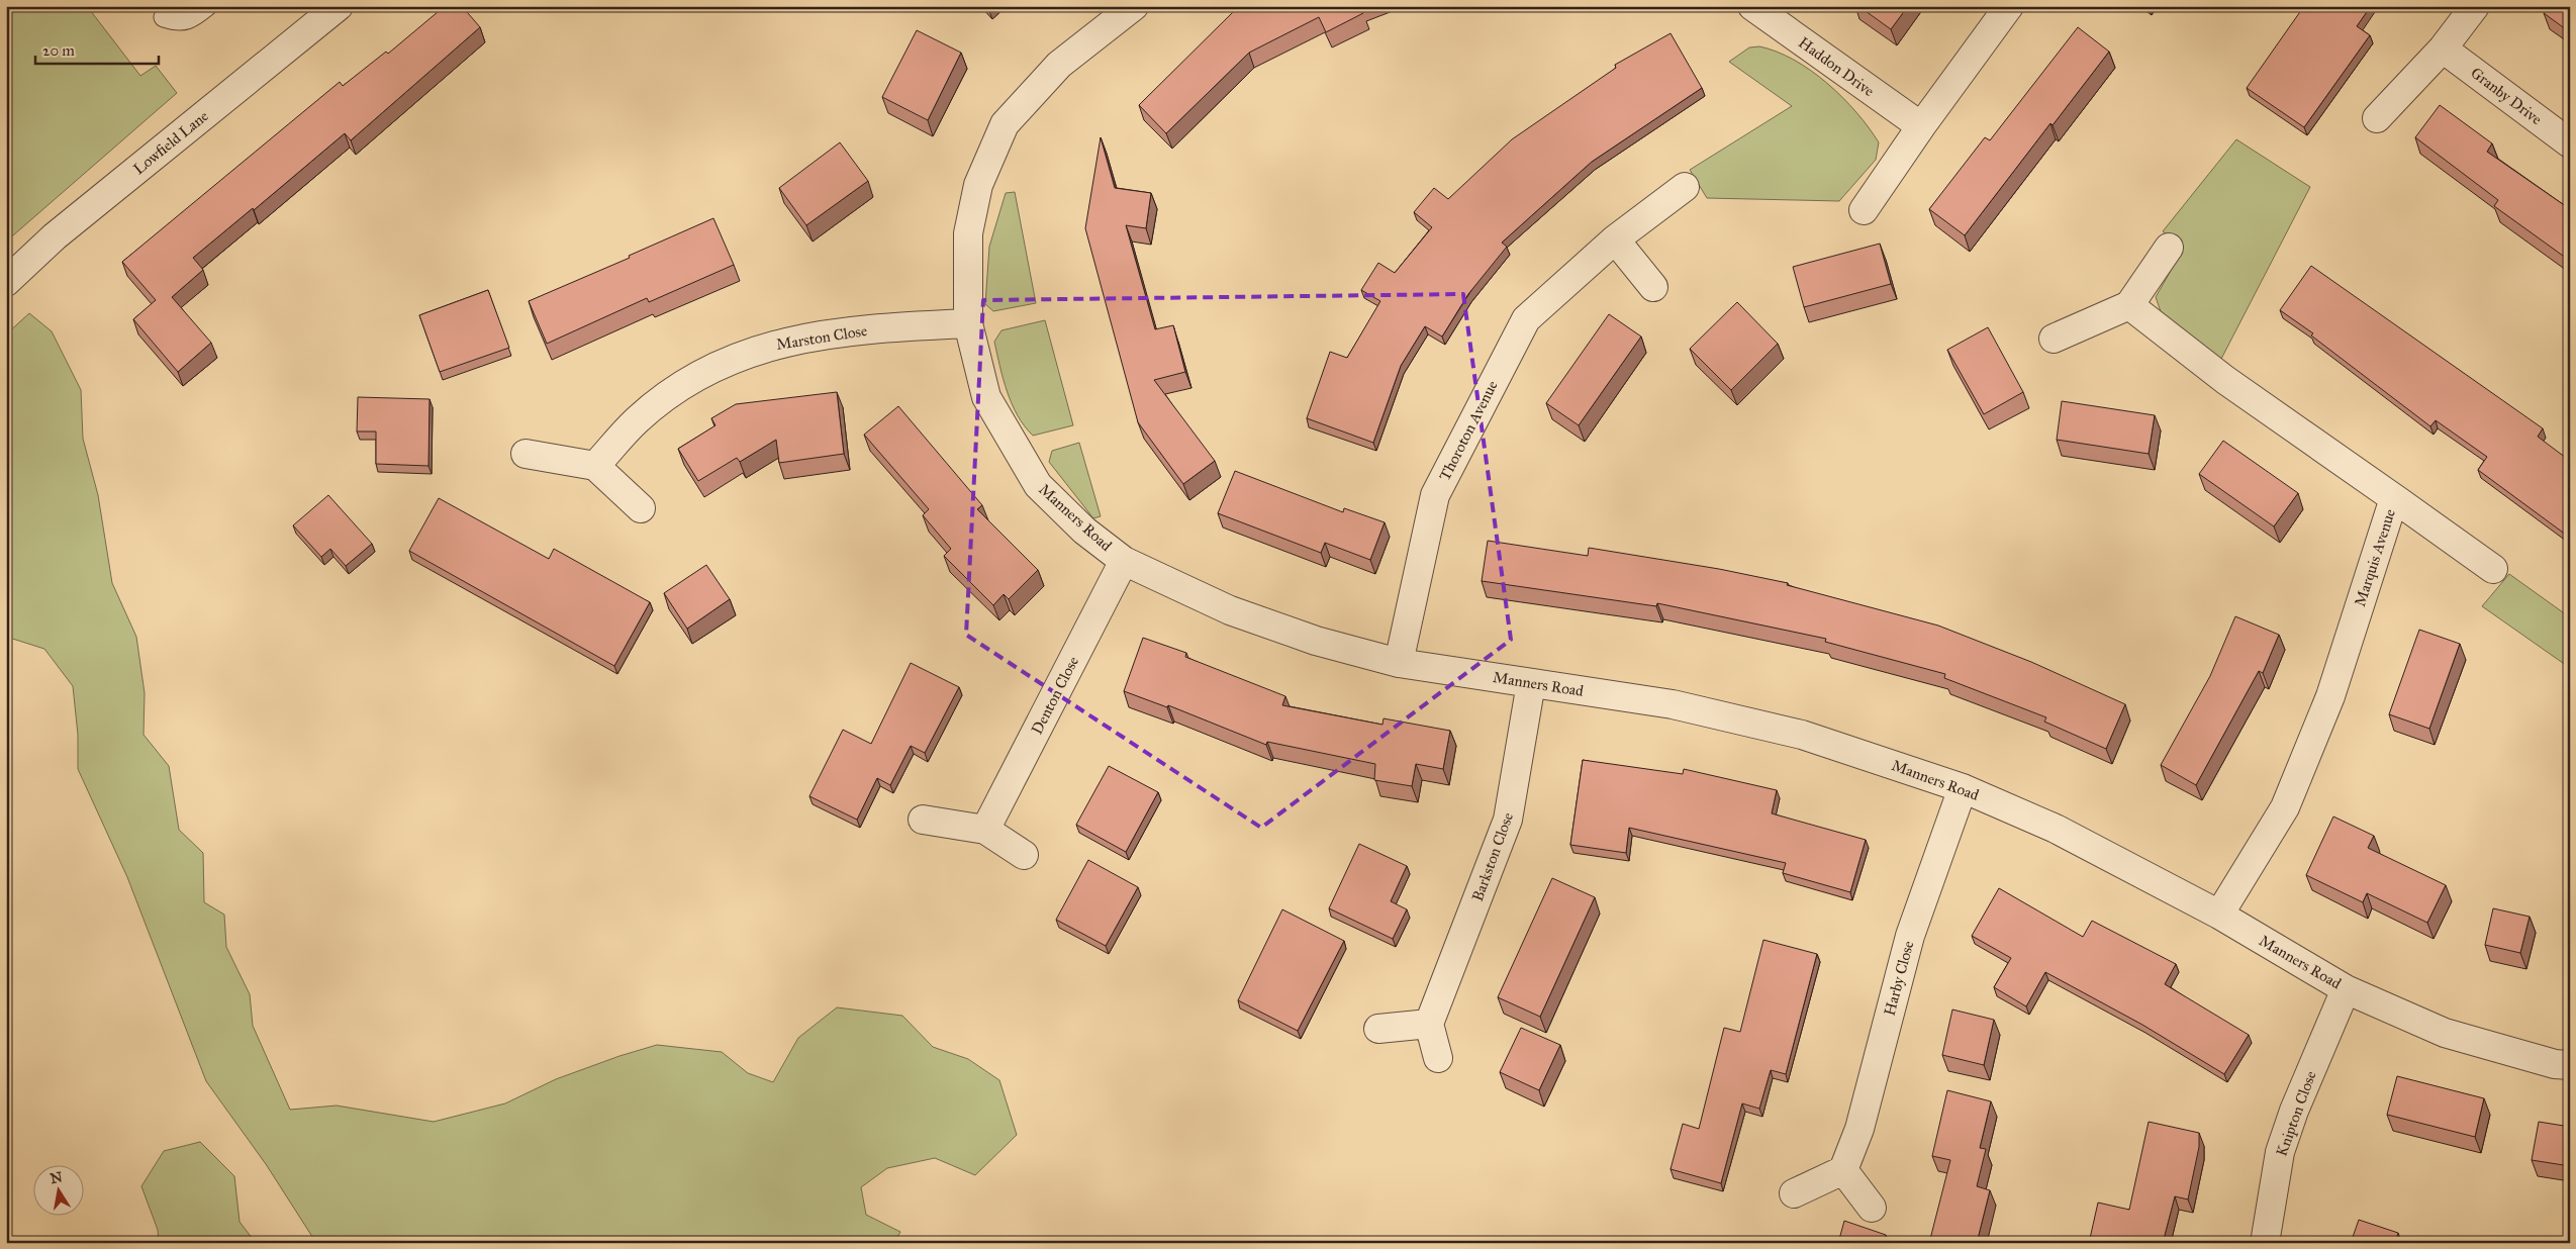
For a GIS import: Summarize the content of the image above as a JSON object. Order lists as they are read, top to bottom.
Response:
{
  "streets": {
    "street": [
      "Haddon Drive",
      "Granby Drive",
      "Lowfield Lane",
      "Marston Close",
      "Thoroton Avenue",
      "Manners Road",
      "Marquis Avenue",
      "Denton Close",
      "Barkston Close",
      "Harby Close",
      "Knipton Close"
    ]
  },
  "crossings": [
    ["Marston Close", "Manners Road"],
    ["Thoroton Avenue", "Manners Road"],
    ["Manners Road", "Marquis Avenue"],
    ["Manners Road", "Denton Close"],
    ["Manners Road", "Barkston Close"],
    ["Manners Road", "Harby Close"],
    ["Manners Road", "Knipton Close"]
  ],
  "scale_bar": "20 m",
  "north": "top"
}
